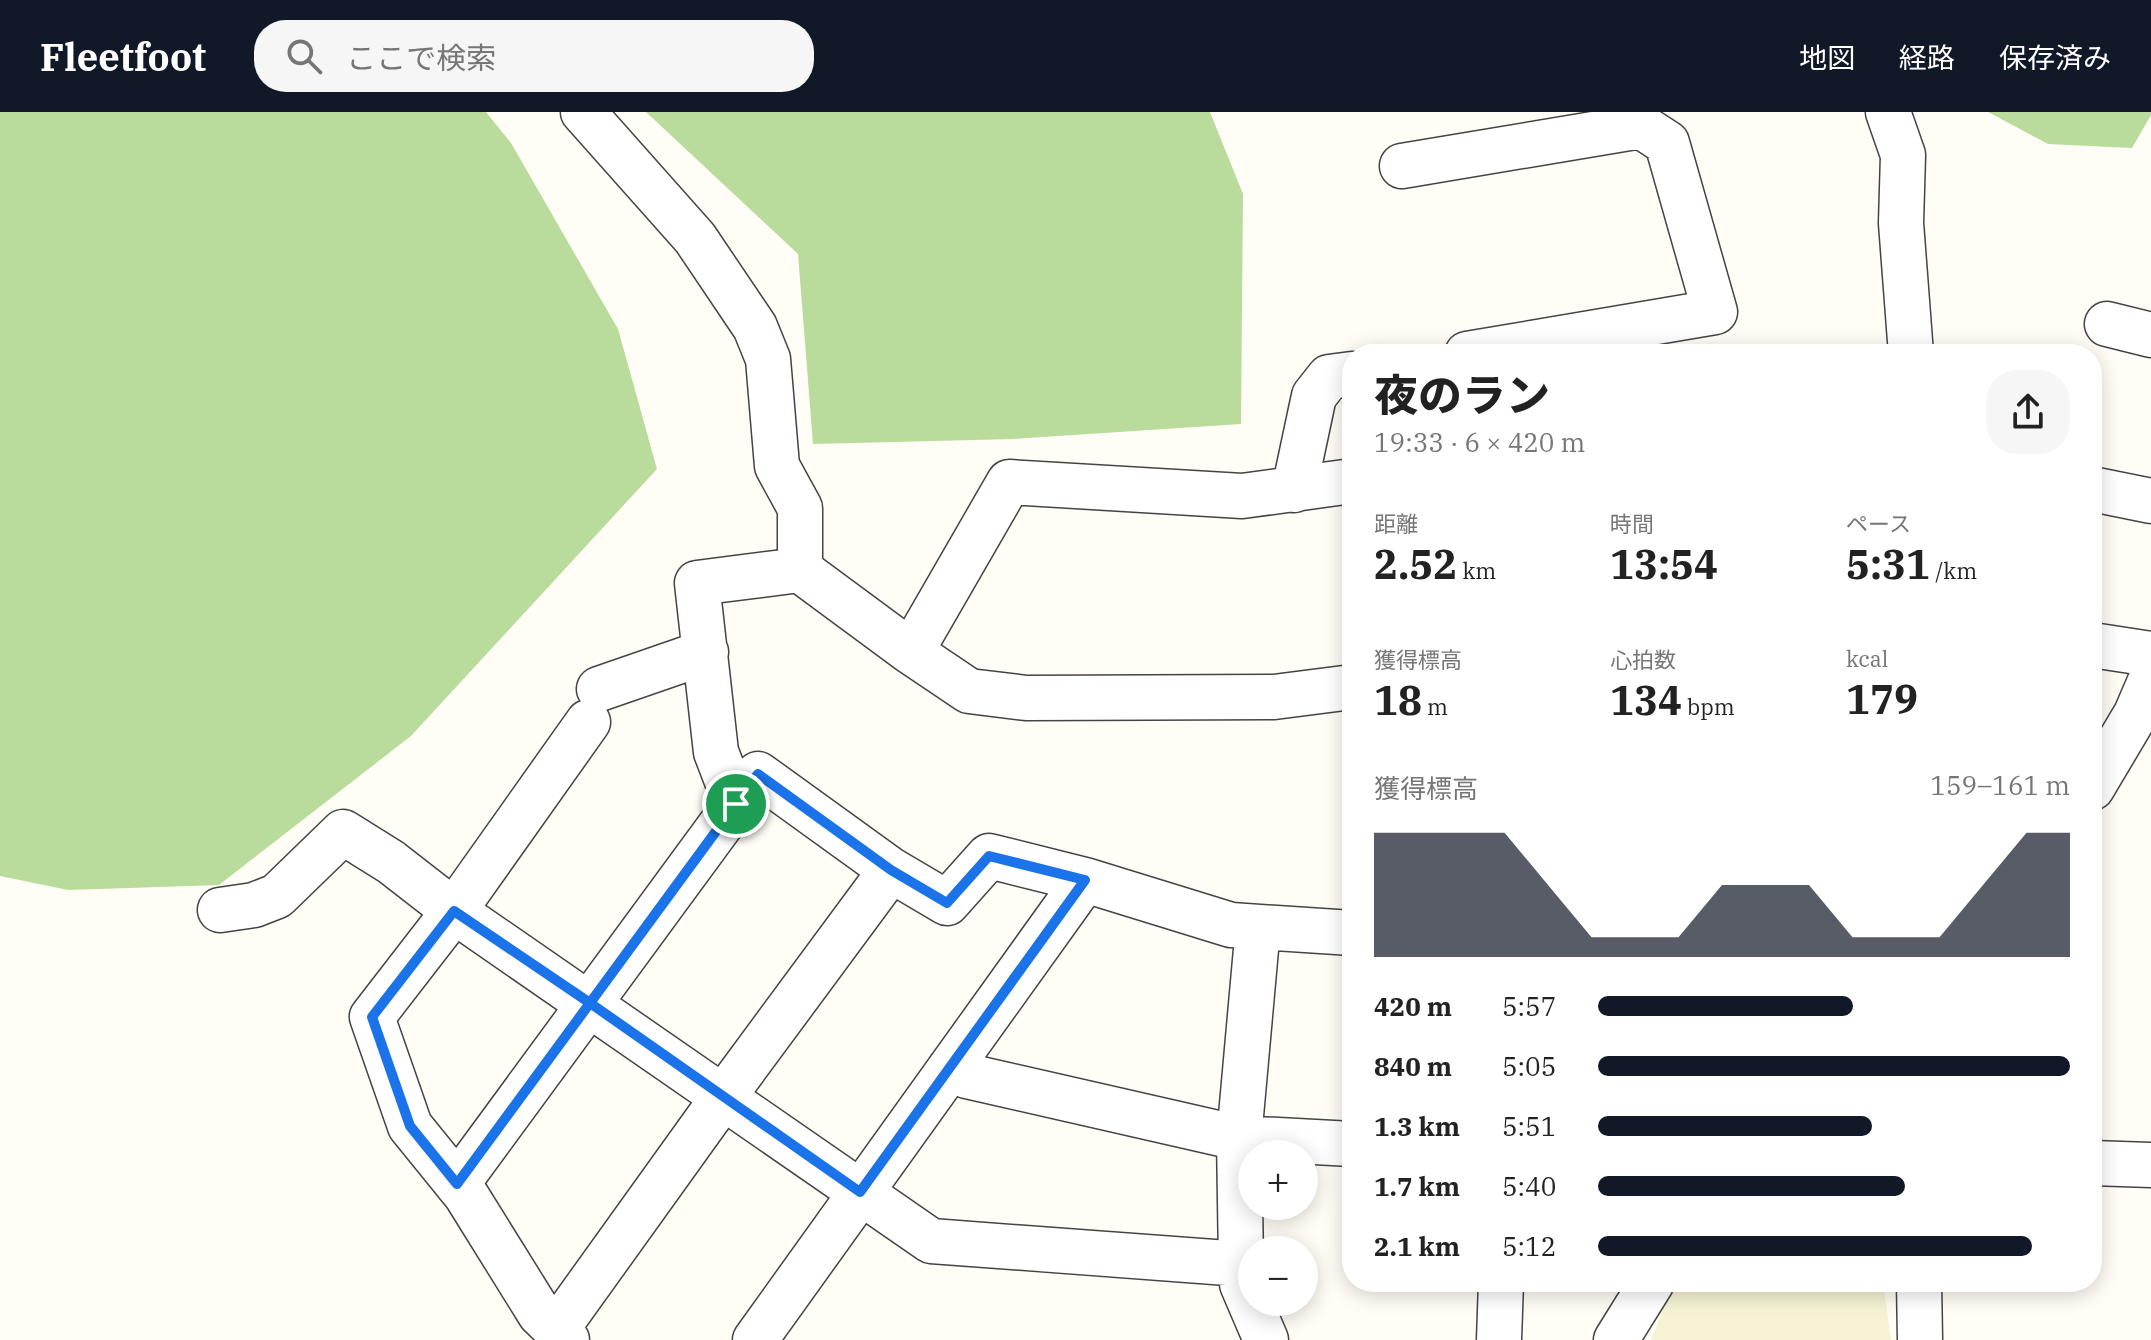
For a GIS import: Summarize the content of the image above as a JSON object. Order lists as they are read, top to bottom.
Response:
{
  "page": {
    "header": "Fleetfoot",
    "search": "ここで検索",
    "nav": ["地図", "経路", "保存済み"],
    "heading": ["夜のラン", "19:33 · 6 × 420 m"],
    "stats": [
      ["距離", "2.52 km"],
      ["時間", "13:54"],
      ["ペース", "5:31 /km"],
      ["獲得標高", "18 m"],
      ["心拍数", "134 bpm"],
      ["kcal", "179"]
    ],
    "chart": ["獲得標高", "159–161 m"],
    "list": [
      {
        "name": "420 m",
        "note": "5:57"
      },
      {
        "name": "840 m",
        "note": "5:05"
      },
      {
        "name": "1.3 km",
        "note": "5:51"
      },
      {
        "name": "1.7 km",
        "note": "5:40"
      },
      {
        "name": "2.1 km",
        "note": "5:12"
      }
    ],
    "map_buttons": ["+", "−"]
  }
}
